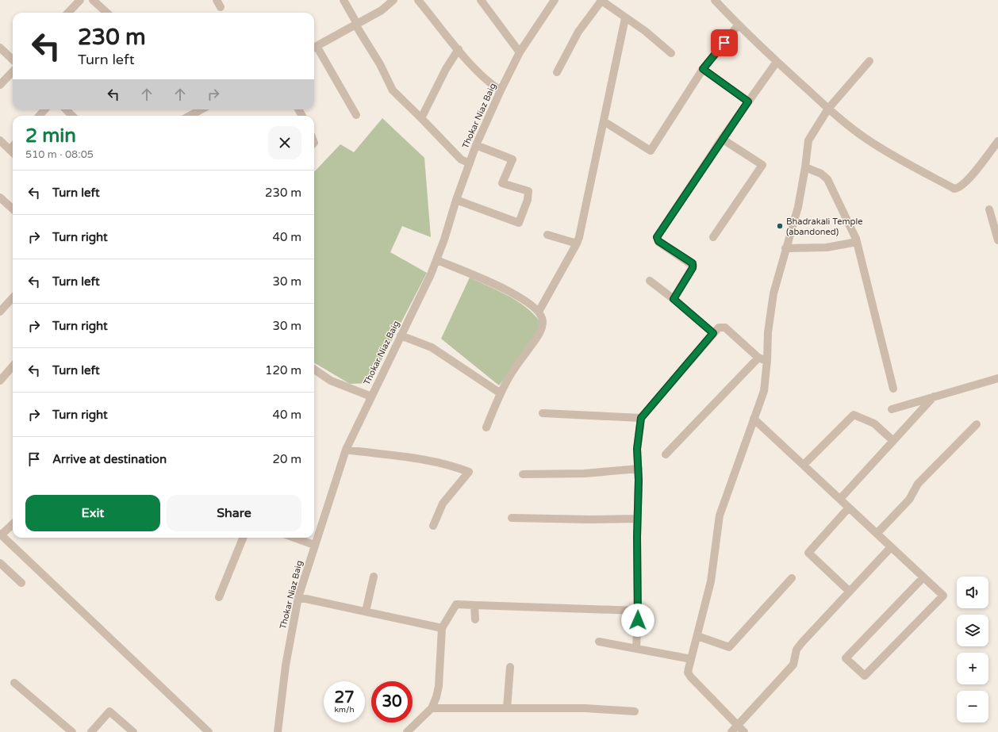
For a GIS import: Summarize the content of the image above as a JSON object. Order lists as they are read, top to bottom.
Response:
{
  "streets": {
    "street": ["Thokar Niaz Baig"]
  },
  "places": ["Bhadrakali Temple (abandoned)"],
  "page": {
    "turn": ["230 m", "Turn left"],
    "heading": ["2 min", "510 m · 08:05"],
    "list": [
      {
        "name": "Turn left",
        "value": "230 m"
      },
      {
        "name": "Turn right",
        "value": "40 m"
      },
      {
        "name": "Turn left",
        "value": "30 m"
      },
      {
        "name": "Turn right",
        "value": "30 m"
      },
      {
        "name": "Turn left",
        "value": "120 m"
      },
      {
        "name": "Turn right",
        "value": "40 m"
      },
      {
        "name": "Arrive at destination",
        "value": "20 m"
      }
    ],
    "buttons": ["Exit", "Share"],
    "map_buttons": ["+", "−"],
    "speed": "27 km/h",
    "limit": "30"
  }
}
